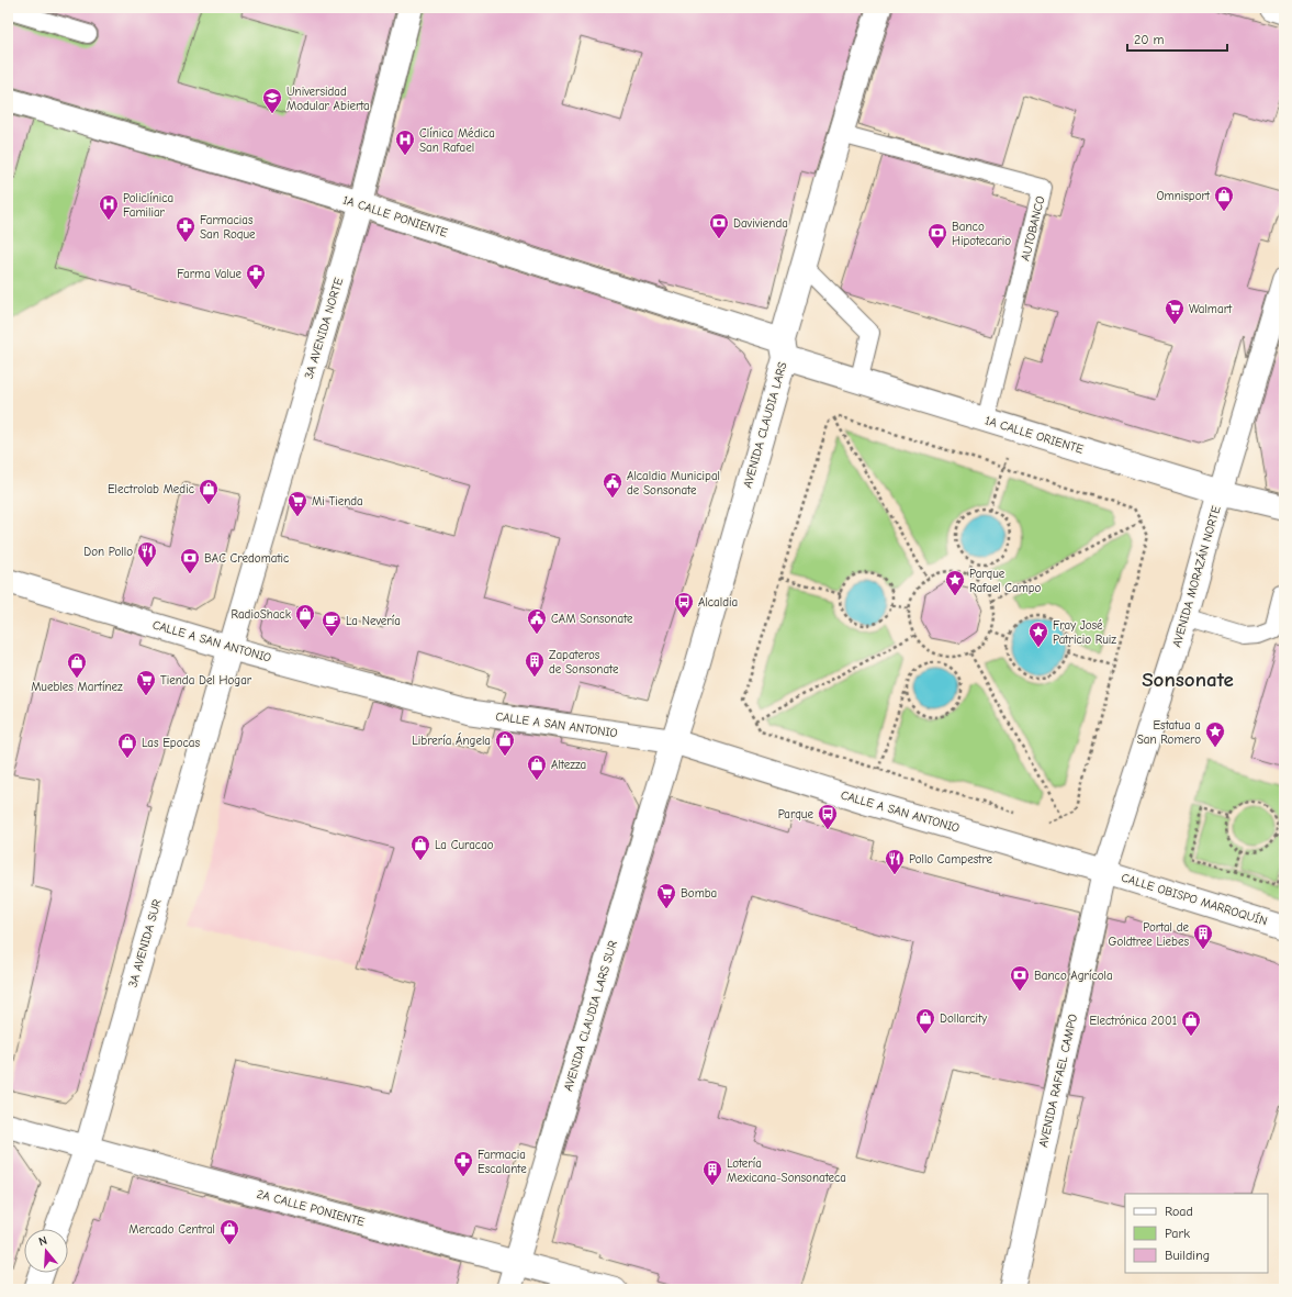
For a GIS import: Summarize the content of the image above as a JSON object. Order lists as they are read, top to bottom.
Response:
{
  "streets": {
    "street": [
      "1A CALLE PONIENTE",
      "3A AVENIDA NORTE",
      "AVENIDA CLAUDIA LARS",
      "1A CALLE ORIENTE",
      "AVENIDA MORAZÁN NORTE",
      "CALLE A SAN ANTONIO",
      "CALLE OBISPO MARROQUÍN",
      "3A AVENIDA SUR",
      "AVENIDA CLAUDIA LARS SUR",
      "AVENIDA RAFAEL CAMPO",
      "2A CALLE PONIENTE"
    ],
    "lane": ["AUTOBANCO"]
  },
  "crossings": [
    ["1A CALLE PONIENTE", "3A AVENIDA NORTE"],
    ["1A CALLE PONIENTE", "AVENIDA CLAUDIA LARS"],
    ["1A CALLE PONIENTE", "1A CALLE ORIENTE"],
    ["AUTOBANCO", "AVENIDA CLAUDIA LARS"],
    ["AUTOBANCO", "1A CALLE ORIENTE"],
    ["3A AVENIDA NORTE", "CALLE A SAN ANTONIO"],
    ["3A AVENIDA NORTE", "3A AVENIDA SUR"],
    ["AVENIDA CLAUDIA LARS", "1A CALLE ORIENTE"],
    ["AVENIDA CLAUDIA LARS", "CALLE A SAN ANTONIO"],
    ["AVENIDA CLAUDIA LARS", "AVENIDA CLAUDIA LARS SUR"],
    ["1A CALLE ORIENTE", "AVENIDA MORAZÁN NORTE"],
    ["AVENIDA MORAZÁN NORTE", "CALLE A SAN ANTONIO"],
    ["AVENIDA MORAZÁN NORTE", "CALLE OBISPO MARROQUÍN"],
    ["AVENIDA MORAZÁN NORTE", "AVENIDA RAFAEL CAMPO"],
    ["CALLE A SAN ANTONIO", "CALLE OBISPO MARROQUÍN"],
    ["CALLE A SAN ANTONIO", "3A AVENIDA SUR"],
    ["CALLE A SAN ANTONIO", "AVENIDA CLAUDIA LARS SUR"],
    ["CALLE A SAN ANTONIO", "AVENIDA RAFAEL CAMPO"],
    ["CALLE OBISPO MARROQUÍN", "AVENIDA RAFAEL CAMPO"],
    ["3A AVENIDA SUR", "2A CALLE PONIENTE"],
    ["AVENIDA CLAUDIA LARS SUR", "2A CALLE PONIENTE"]
  ],
  "districts": ["Sonsonate"],
  "places": {
    "school or university": ["Universidad Modular Abierta"],
    "hospital": ["Clínica Médica San Rafael", "Policlínica Familiar"],
    "shop": [
      "Omnisport",
      "Electrolab Medic",
      "RadioShack",
      "Muebles Martínez",
      "Librería Ángela",
      "Las Epocas",
      "Altezza",
      "La Curacao",
      "Dollarcity",
      "Electrónica 2001",
      "Mercado Central"
    ],
    "bank": [
      "Davivienda",
      "Banco Hipotecario",
      "BAC Credomatic",
      "Banco Agrícola"
    ],
    "pharmacy": ["Farmacias San Roque", "Farma Value", "Farmacia Escalante"],
    "supermarket": [
      "Walmart",
      "Mi Tienda",
      "Tienda Del Hogar",
      "Bomba"
    ],
    "public building": ["Alcaldia Municipal de Sonsonate", "CAM Sonsonate"],
    "restaurant": ["Don Pollo", "Pollo Campestre"],
    "place": ["Parque Rafael Campo", "Fray José Patricio Ruiz", "Estatua a San Romero"],
    "bus stop": ["Alcaldia", "Parque"],
    "cafe": ["La Nevería"],
    "building": ["Zapateros de Sonsonate", "Portal de Goldtree Liebes", "Lotería Mexicana-Sonsonateca"]
  },
  "legend": ["Road", "Park", "Building"],
  "scale_bar": "20 m",
  "north": "top"
}
